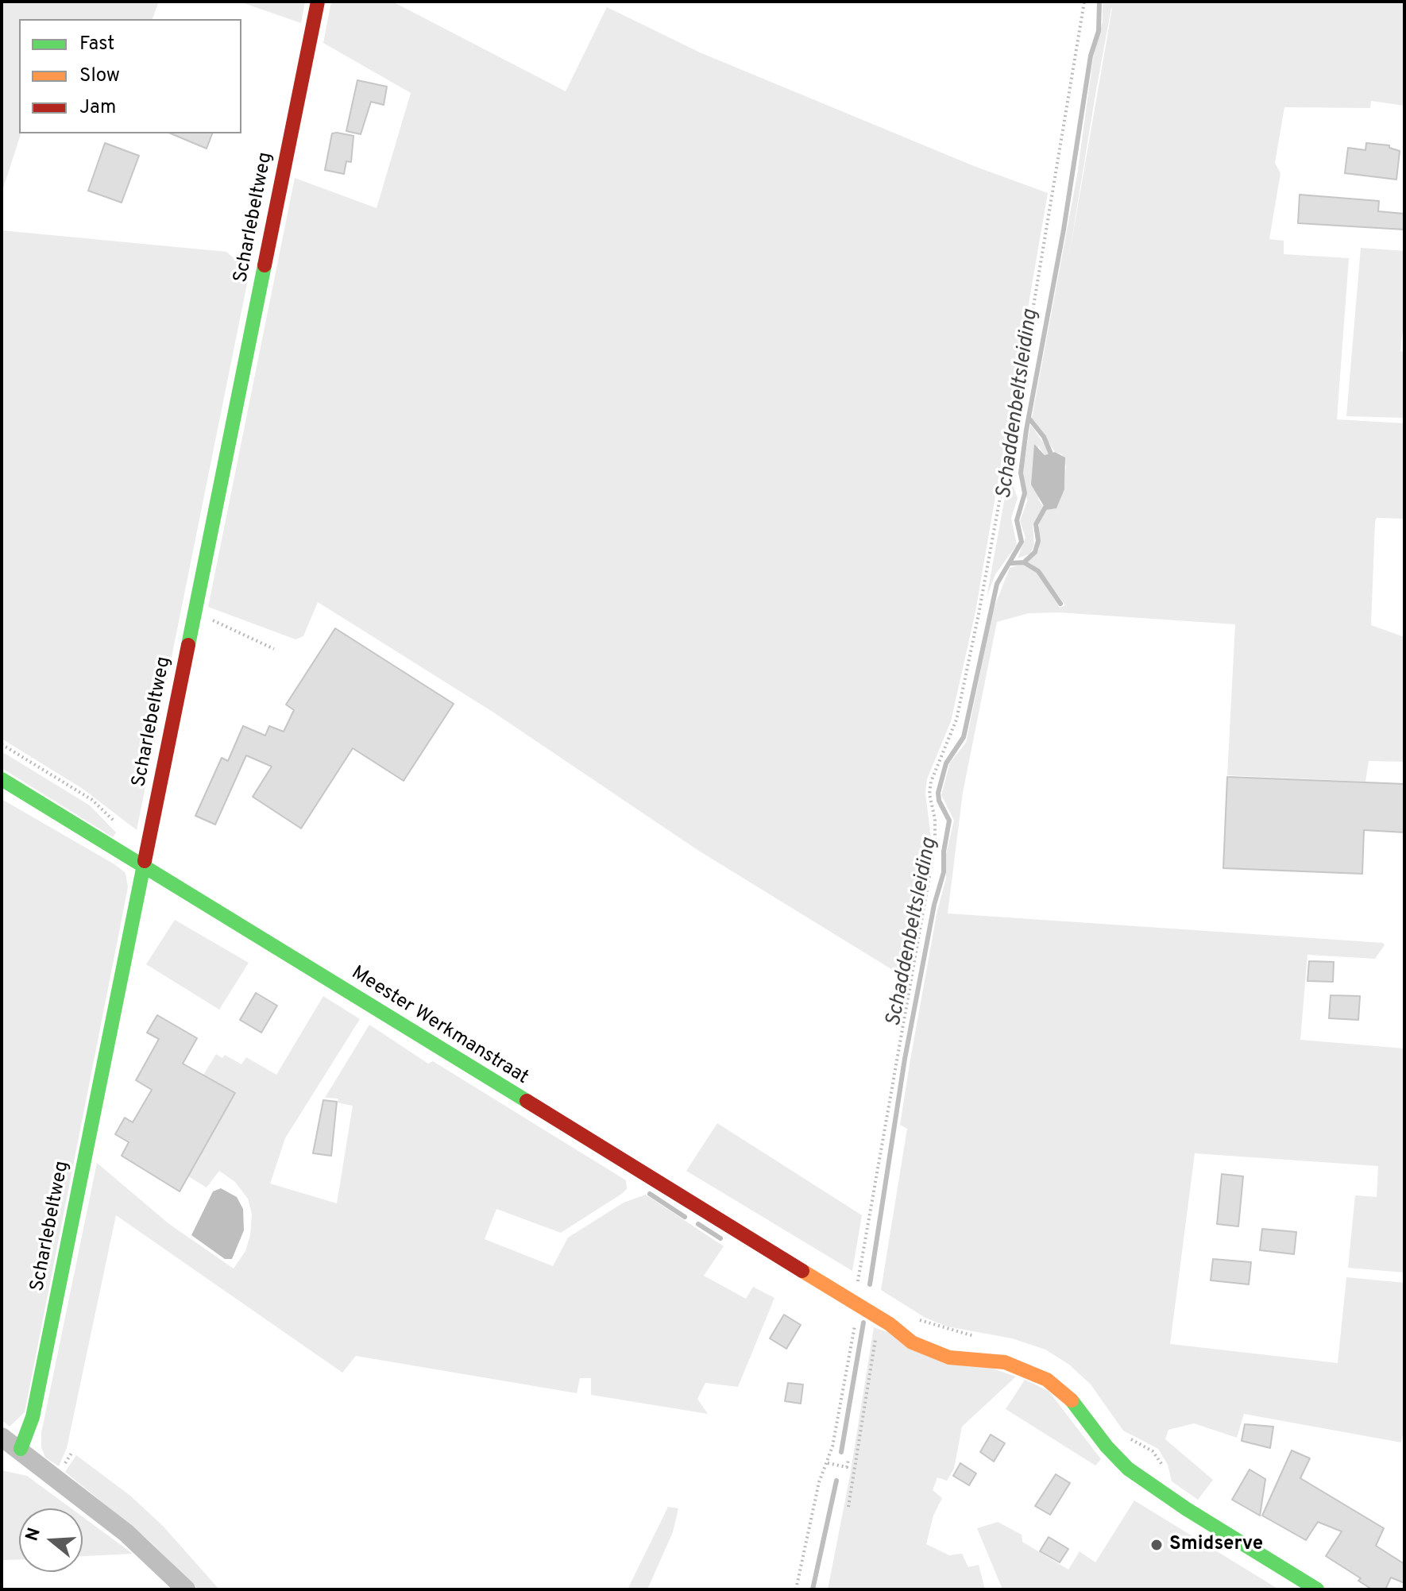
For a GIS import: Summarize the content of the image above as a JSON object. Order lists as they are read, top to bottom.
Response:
{
  "streets": {
    "street": ["Scharlebeltweg", "Meester Werkmanstraat"]
  },
  "crossings": [
    ["Scharlebeltweg", "Meester Werkmanstraat"]
  ],
  "water": ["Schaddenbeltsleiding"],
  "places": ["Smidserve"],
  "legend": ["Fast", "Slow", "Jam"],
  "north": "left"
}
